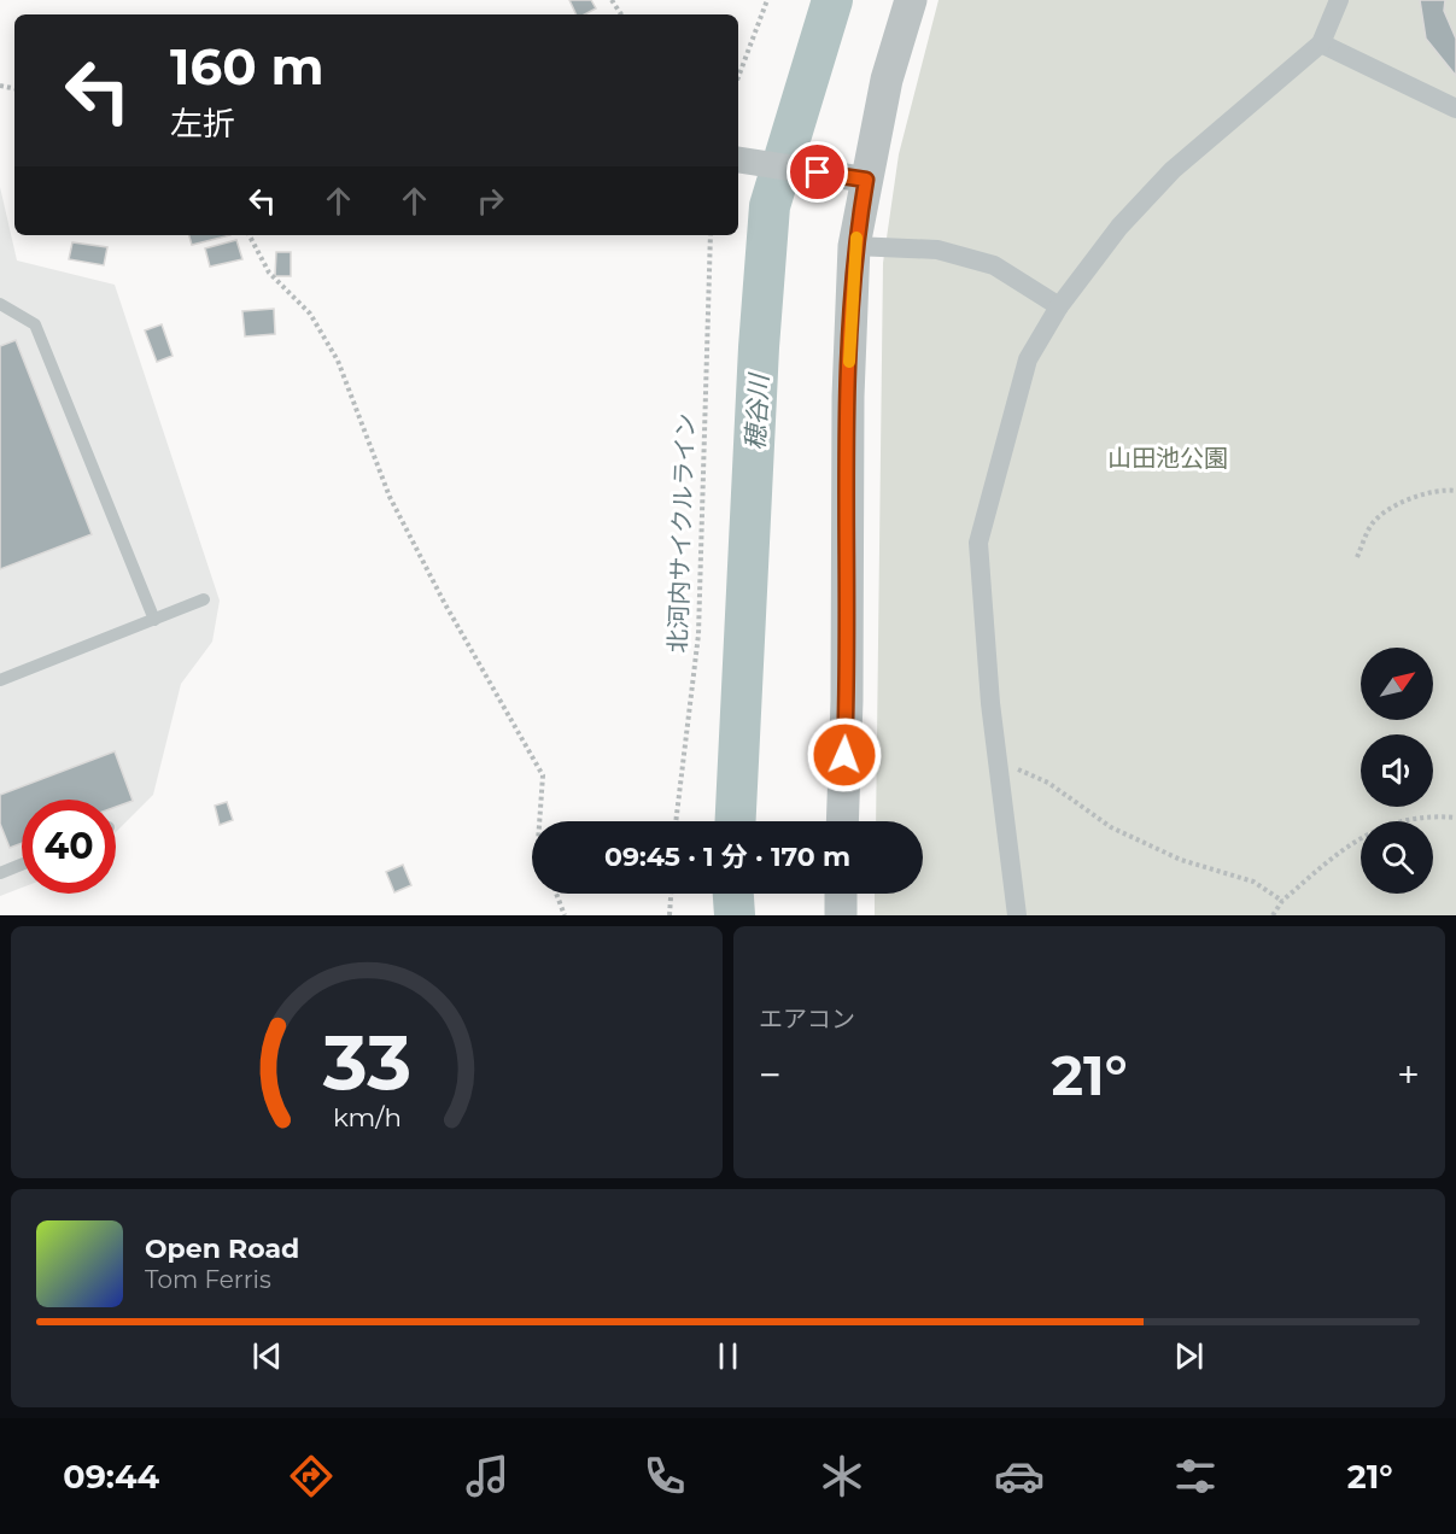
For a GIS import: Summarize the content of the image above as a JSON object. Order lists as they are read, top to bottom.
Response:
{
  "streets": {
    "path": ["北河内サイクルライン"]
  },
  "water": ["穂谷川"],
  "parks": ["山田池公園"],
  "north": "top right",
  "page": {
    "turn": ["160 m", "左折"],
    "limit": "40",
    "trip": "09:45 · 1 分 · 170 m",
    "tile": "エアコン",
    "heat": ["−", "21°", "+"],
    "song": ["Open Road", "Tom Ferris"],
    "tabs": ["09:44", "21°"],
    "gauge": ["33", "km/h"]
  }
}
